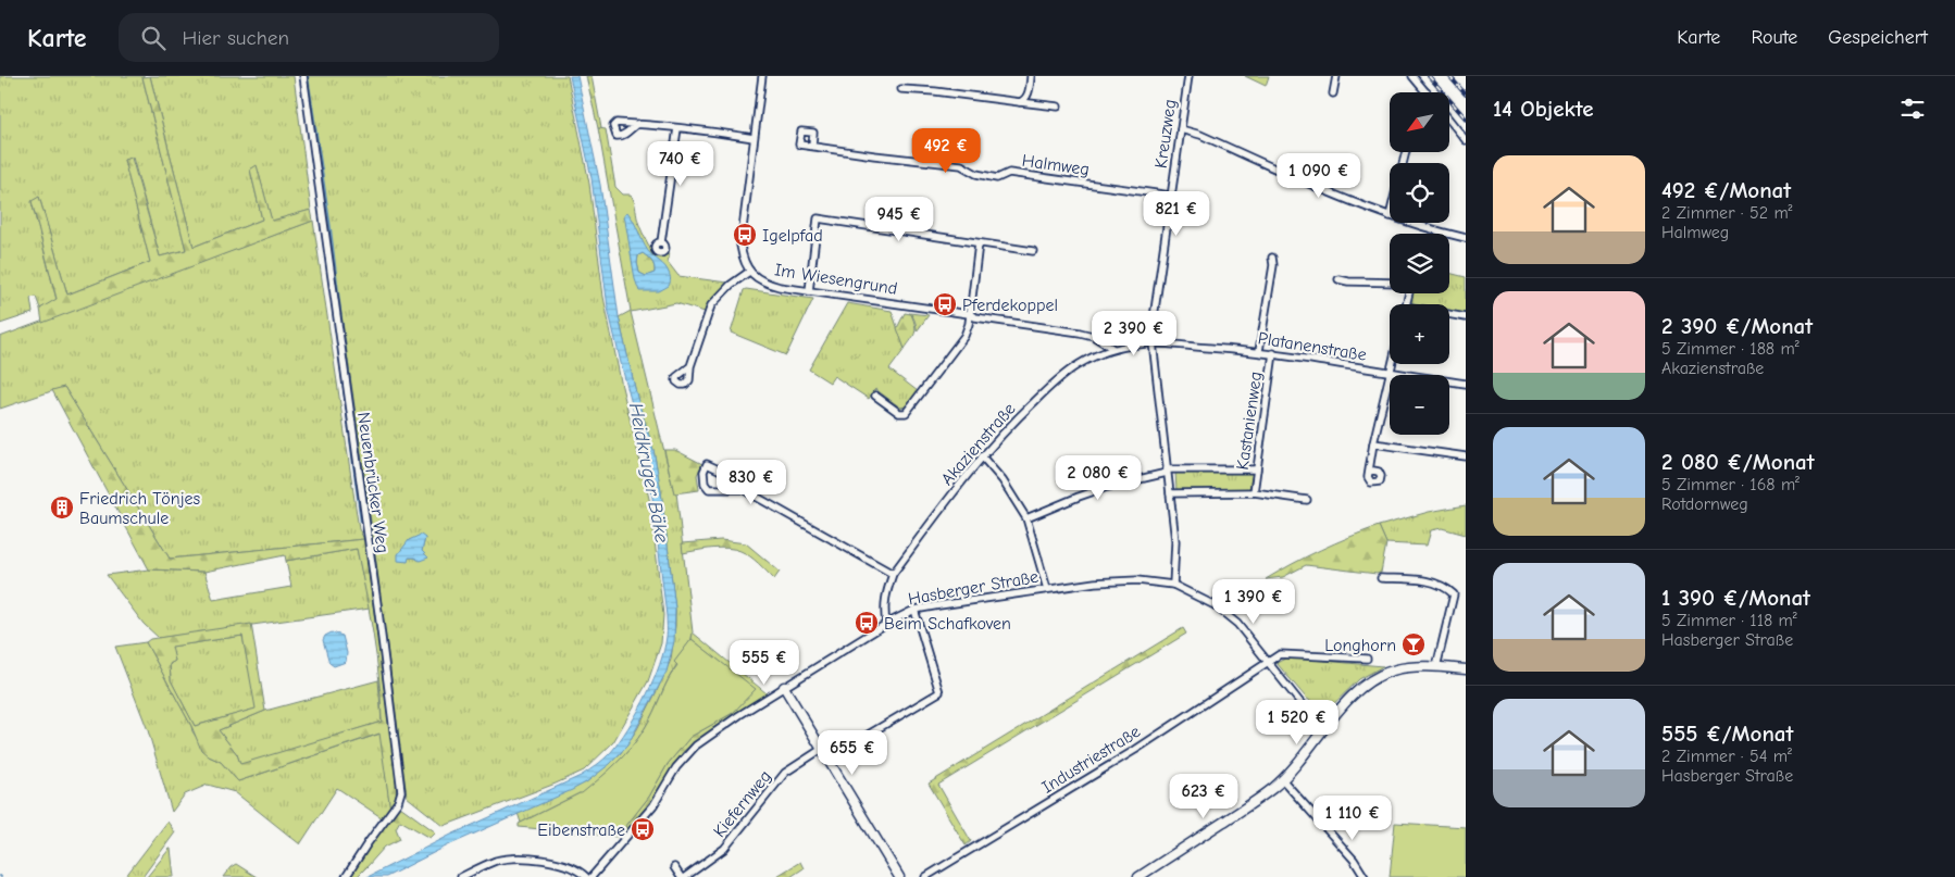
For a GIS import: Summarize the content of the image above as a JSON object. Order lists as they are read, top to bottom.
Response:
{
  "streets": {
    "street": [
      "Kreuzweg",
      "Halmweg",
      "Im Wiesengrund",
      "Platanenstraße",
      "Kastanienweg",
      "Akazienstraße",
      "Neuenbrücker Weg",
      "Hasberger Straße",
      "Industriestraße",
      "Kiefernweg"
    ]
  },
  "crossings": [
    ["Kreuzweg", "Halmweg"],
    ["Kreuzweg", "Platanenstraße"],
    ["Kreuzweg", "Akazienstraße"],
    ["Kreuzweg", "Hasberger Straße"],
    ["Im Wiesengrund", "Akazienstraße"],
    ["Platanenstraße", "Kastanienweg"],
    ["Platanenstraße", "Akazienstraße"],
    ["Akazienstraße", "Hasberger Straße"],
    ["Hasberger Straße", "Industriestraße"]
  ],
  "water": ["Heidkruger Bäke"],
  "places": {
    "bus stop": [
      "Igelpfad",
      "Pferdekoppel",
      "Beim Schafkoven",
      "Eibenstraße"
    ],
    "building": ["Friedrich Tönjes Baumschule"],
    "bar": ["Longhorn"]
  },
  "north": "bottom left",
  "page": {
    "header": "Karte",
    "search": "Hier suchen",
    "nav": ["Karte", "Route", "Gespeichert"],
    "heading": "14 Objekte",
    "map_buttons": ["+", "−"],
    "price": [
      "492 €",
      "740 €",
      "1 090 €",
      "821 €",
      "945 €",
      "2 390 €",
      "2 080 €",
      "830 €",
      "1 390 €",
      "555 €",
      "1 520 €",
      "655 €",
      "623 €",
      "1 110 €"
    ],
    "list": [
      {
        "name": "492 €/Monat",
        "note": "2 Zimmer · 52 m² · Halmweg"
      },
      {
        "name": "2 390 €/Monat",
        "note": "5 Zimmer · 188 m² · Akazienstraße"
      },
      {
        "name": "2 080 €/Monat",
        "note": "5 Zimmer · 168 m² · Rotdornweg"
      },
      {
        "name": "1 390 €/Monat",
        "note": "5 Zimmer · 118 m² · Hasberger Straße"
      },
      {
        "name": "555 €/Monat",
        "note": "2 Zimmer · 54 m² · Hasberger Straße"
      }
    ]
  }
}
